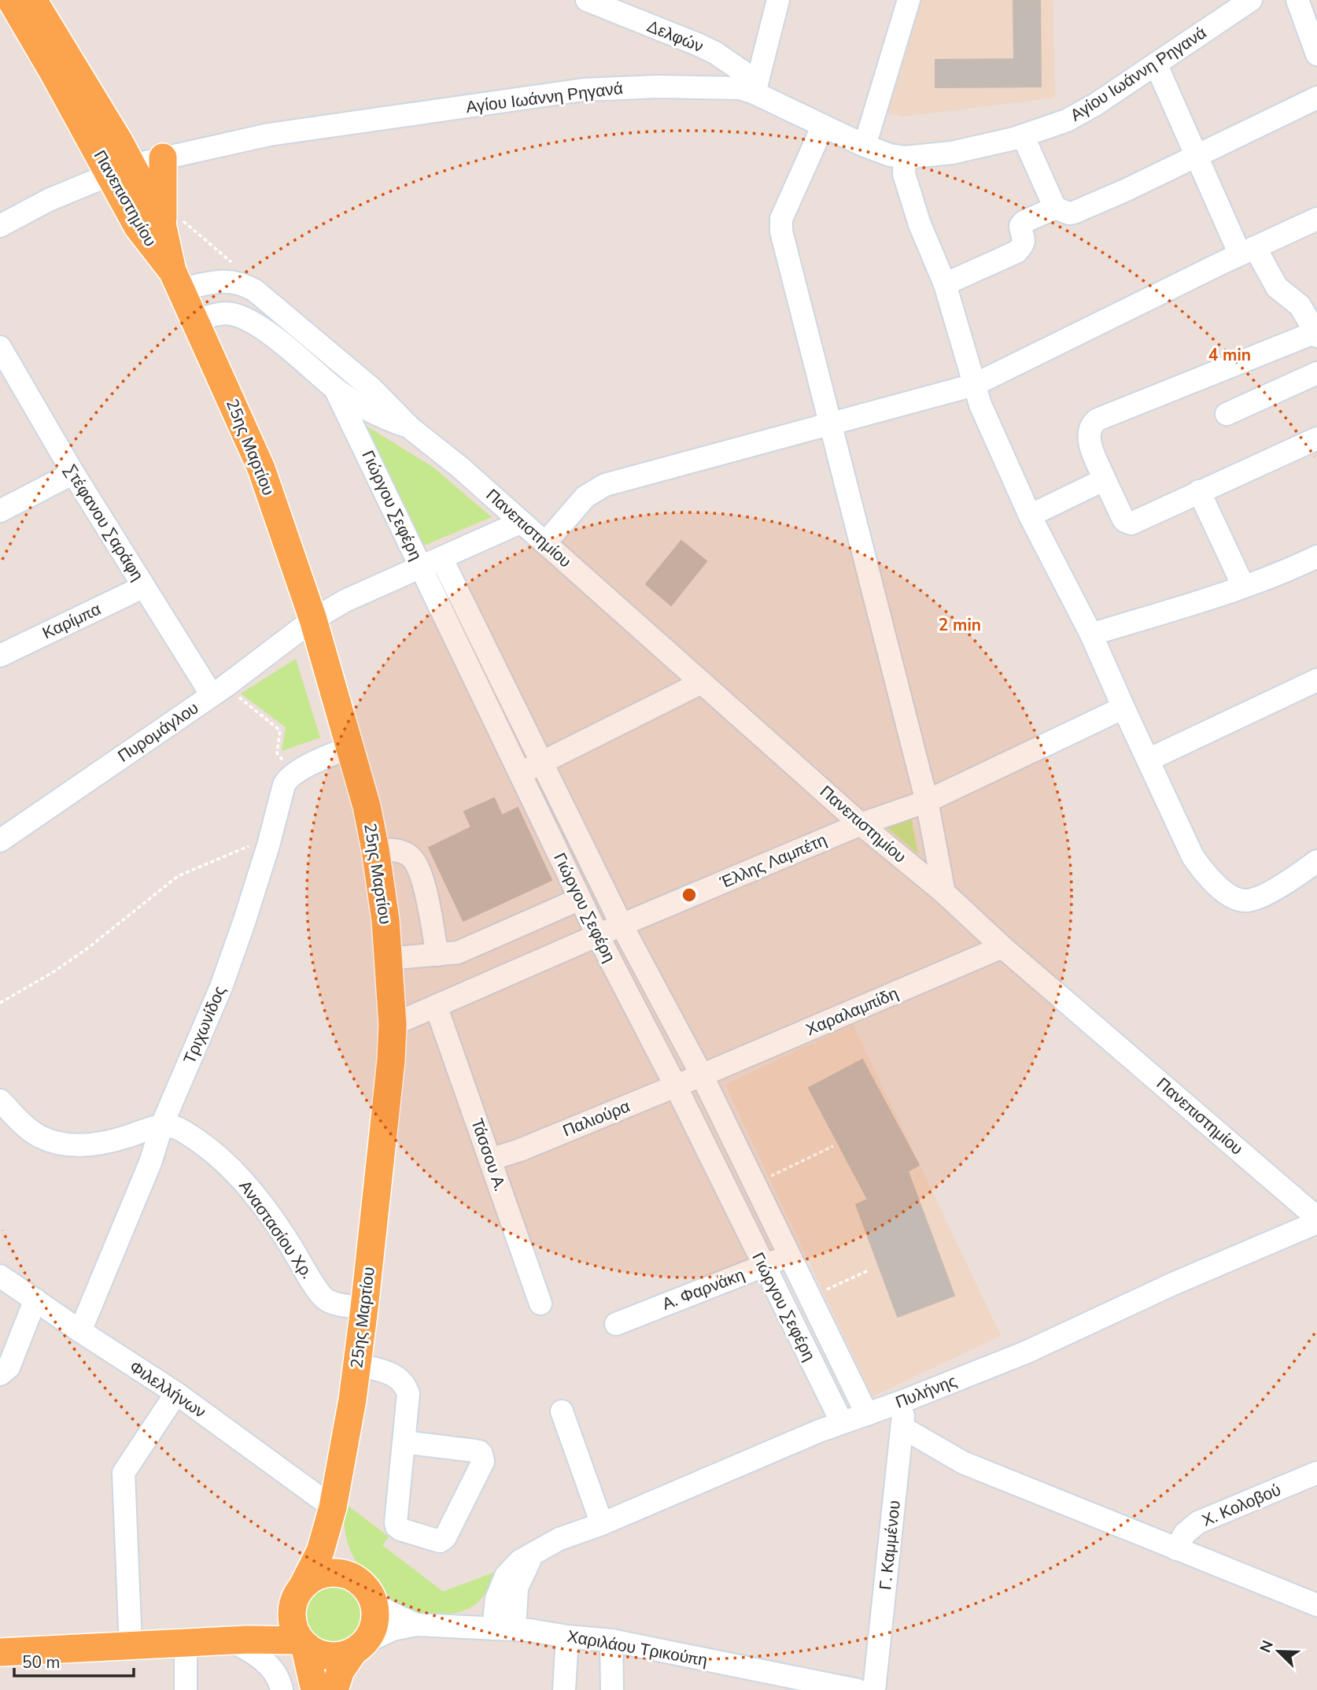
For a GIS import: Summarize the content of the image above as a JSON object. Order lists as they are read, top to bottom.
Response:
{
  "streets": {
    "main road": ["Πανεπιστημίου", "25ης Μαρτίου"],
    "street": [
      "Δελφών",
      "Αγίου Ιωάννη Ρηγανά",
      "Γιώργου Σεφέρη",
      "Στέφανου Σαράφη",
      "Καρίμπα",
      "Πυρομάγλου",
      "Έλλης Λαμπέτη",
      "Χαραλαμπίδη",
      "Τριχωνίδος",
      "Παλιούρα",
      "Τάσσου Α.",
      "Αναστασίου Χρ.",
      "Α. Φαρνάκη",
      "Φιλελλήνων",
      "Πυλήνης",
      "Χ. Κολοβού",
      "Γ. Καμμένου",
      "Χαριλάου Τρικούπη"
    ]
  },
  "crossings": [
    ["Δελφών", "Αγίου Ιωάννη Ρηγανά"],
    ["Αγίου Ιωάννη Ρηγανά", "Πανεπιστημίου"],
    ["Πανεπιστημίου", "25ης Μαρτίου"],
    ["Πανεπιστημίου", "Γιώργου Σεφέρη"],
    ["Πανεπιστημίου", "Πυρομάγλου"],
    ["Πανεπιστημίου", "Έλλης Λαμπέτη"],
    ["Πανεπιστημίου", "Χαραλαμπίδη"],
    ["25ης Μαρτίου", "Πυρομάγλου"],
    ["25ης Μαρτίου", "Έλλης Λαμπέτη"],
    ["25ης Μαρτίου", "Αναστασίου Χρ."],
    ["25ης Μαρτίου", "Φιλελλήνων"],
    ["25ης Μαρτίου", "Χαριλάου Τρικούπη"],
    ["Γιώργου Σεφέρη", "Πυρομάγλου"],
    ["Γιώργου Σεφέρη", "Έλλης Λαμπέτη"],
    ["Γιώργου Σεφέρη", "Χαραλαμπίδη"],
    ["Γιώργου Σεφέρη", "Παλιούρα"],
    ["Γιώργου Σεφέρη", "Α. Φαρνάκη"],
    ["Γιώργου Σεφέρη", "Πυλήνης"],
    ["Στέφανου Σαράφη", "Καρίμπα"],
    ["Στέφανου Σαράφη", "Πυρομάγλου"],
    ["Έλλης Λαμπέτη", "Τάσσου Α."],
    ["Χαραλαμπίδη", "Παλιούρα"],
    ["Τριχωνίδος", "Αναστασίου Χρ."],
    ["Τριχωνίδος", "Φιλελλήνων"],
    ["Παλιούρα", "Τάσσου Α."],
    ["Πυλήνης", "Γ. Καμμένου"],
    ["Πυλήνης", "Χαριλάου Τρικούπη"]
  ],
  "scale_bar": "50 m",
  "north": "top left",
  "rings": ["4 min", "2 min"]
}
